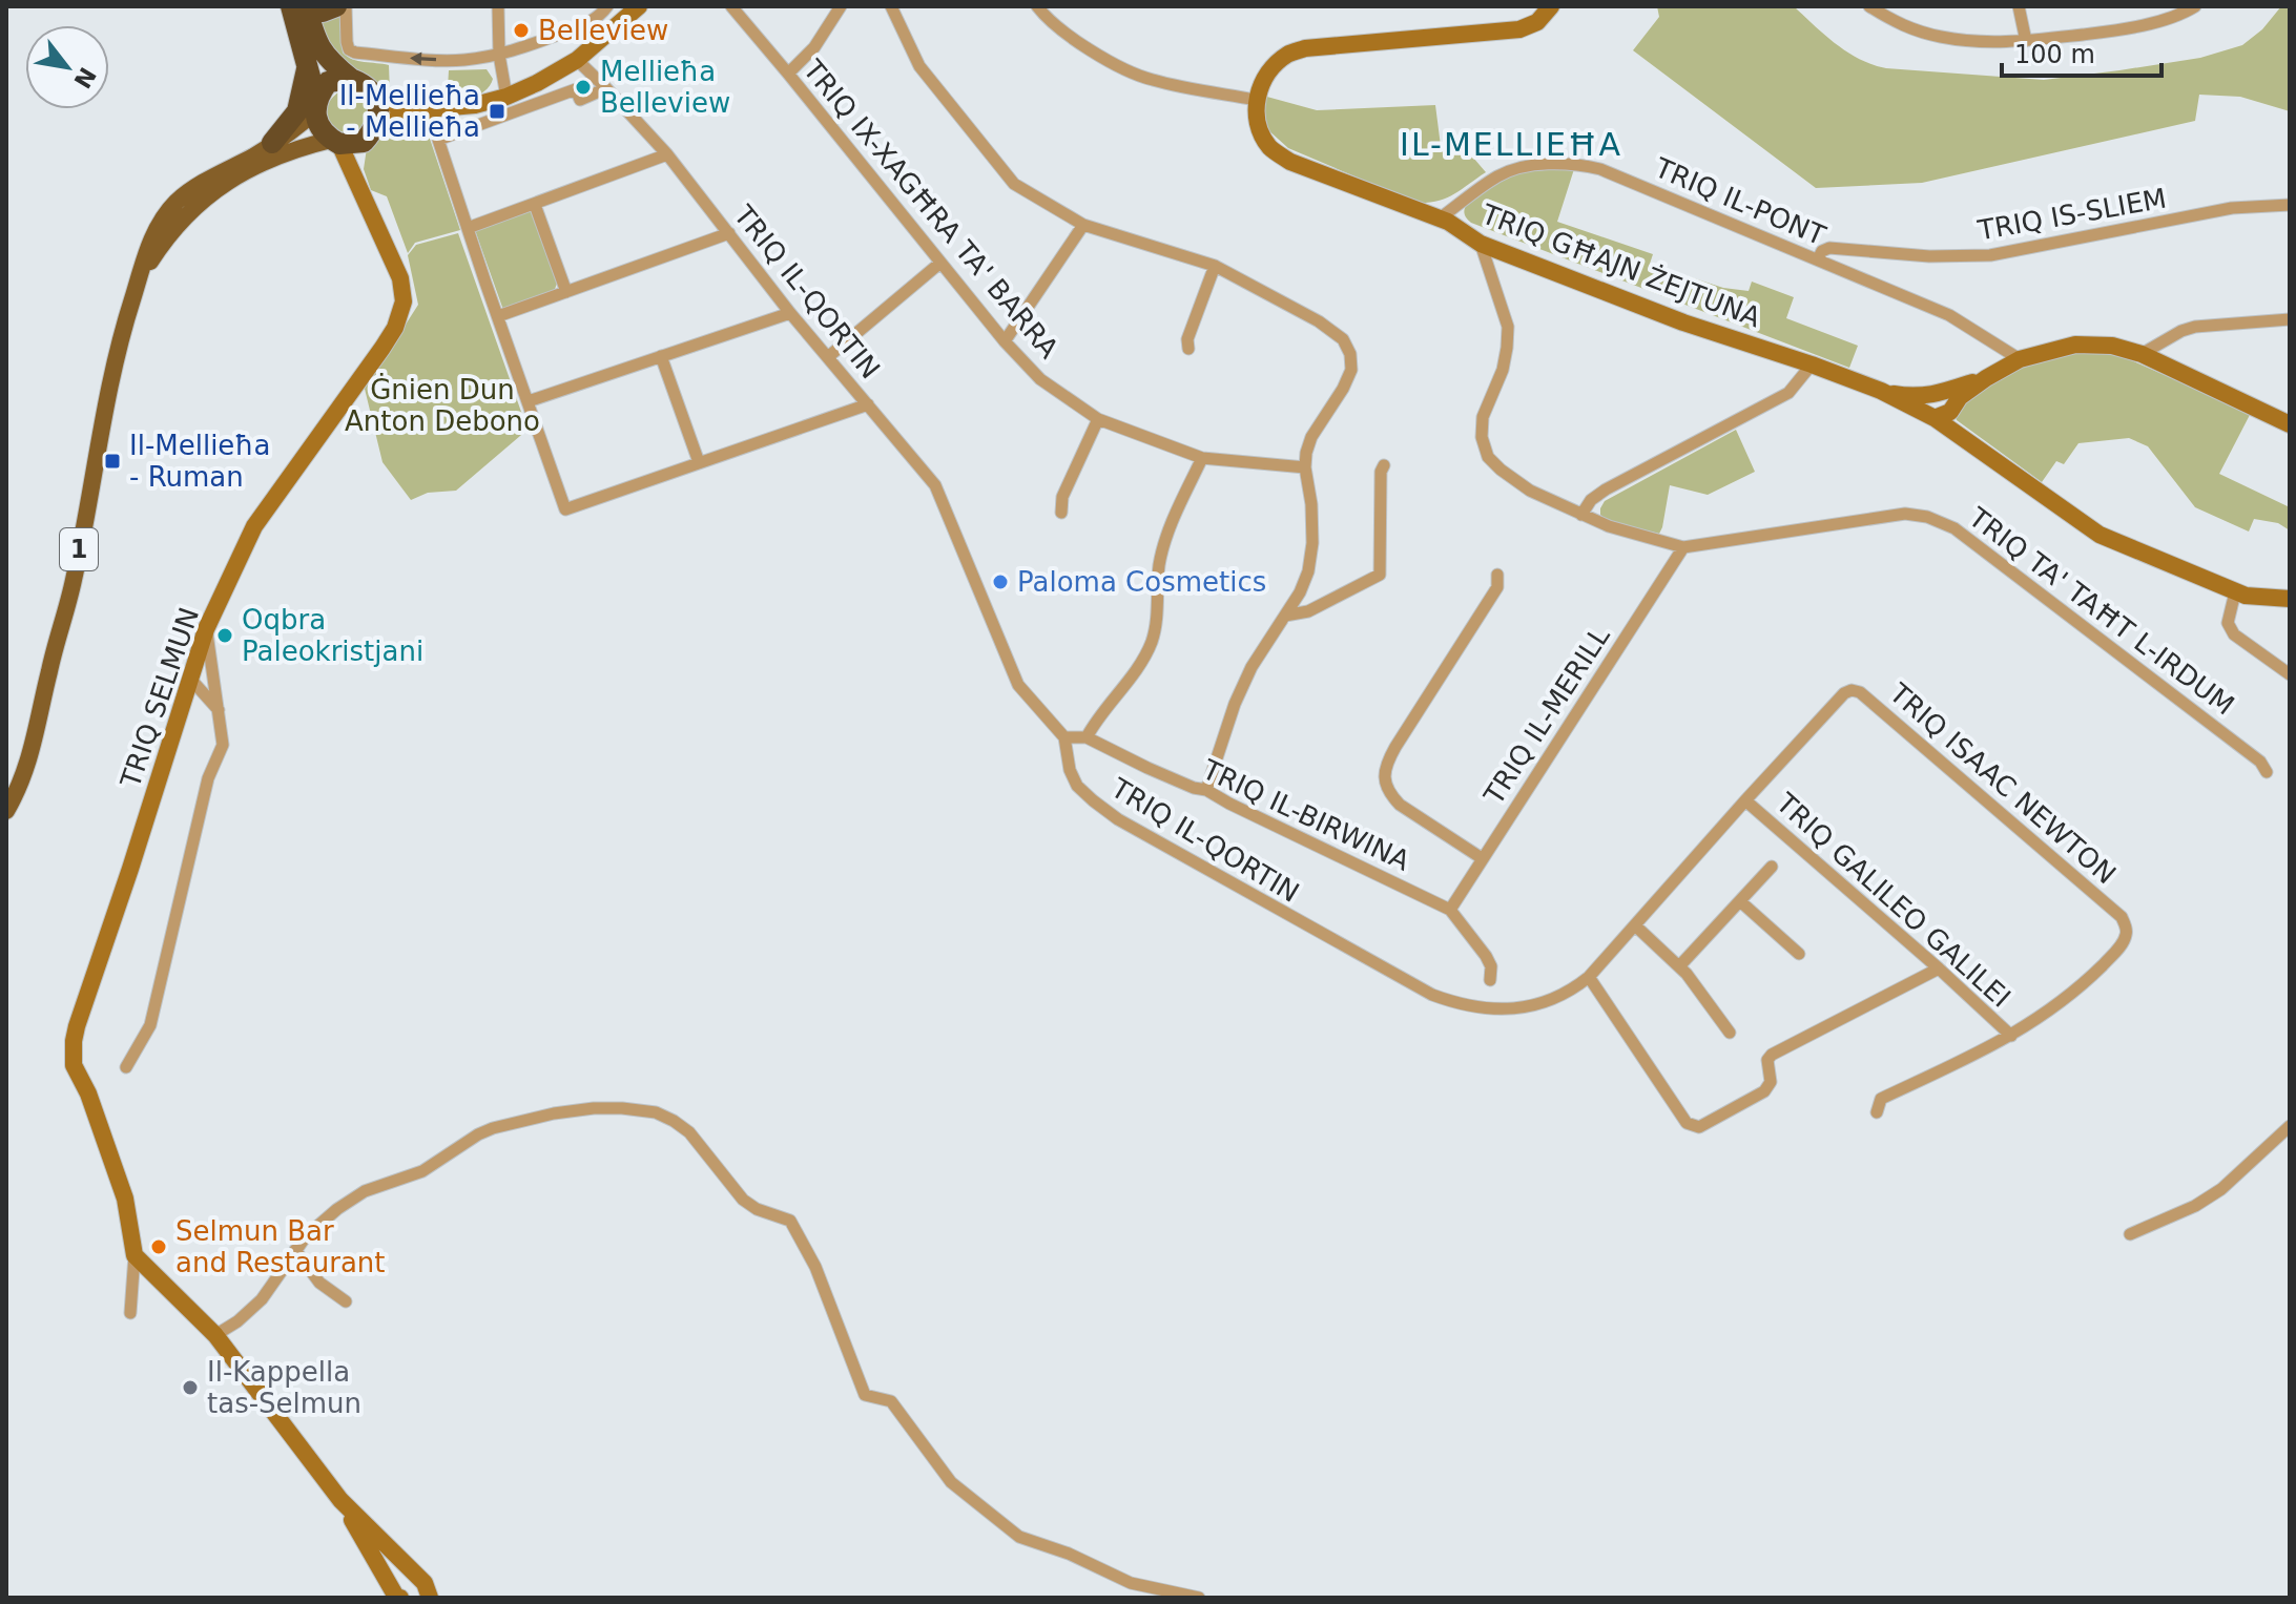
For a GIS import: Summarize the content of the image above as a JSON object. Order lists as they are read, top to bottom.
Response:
{
  "streets": {
    "highway": ["1"],
    "street": [
      "TRIQ IL-PONT",
      "TRIQ IX-XAGĦRA TA' BARRA",
      "TRIQ IS-SLIEM",
      "TRIQ GĦAJN ŻEJTUNA",
      "TRIQ IL-QORTIN",
      "TRIQ TA' TAĦT L-IRDUM",
      "TRIQ SELMUN",
      "TRIQ IL-MERILL",
      "TRIQ ISAAC NEWTON",
      "TRIQ IL-BIRWINA",
      "TRIQ GALILEO GALILEI"
    ]
  },
  "crossings": [
    ["TRIQ IL-PONT", "TRIQ IS-SLIEM"],
    ["TRIQ IL-PONT", "TRIQ GĦAJN ŻEJTUNA"],
    ["TRIQ GĦAJN ŻEJTUNA", "TRIQ TA' TAĦT L-IRDUM"],
    ["TRIQ IL-QORTIN", "TRIQ ISAAC NEWTON"],
    ["TRIQ IL-QORTIN", "TRIQ IL-BIRWINA"],
    ["TRIQ IL-QORTIN", "TRIQ GALILEO GALILEI"],
    ["1", "TRIQ SELMUN"],
    ["TRIQ TA' TAĦT L-IRDUM", "TRIQ IL-MERILL"],
    ["TRIQ IL-MERILL", "TRIQ IL-BIRWINA"],
    ["TRIQ ISAAC NEWTON", "TRIQ GALILEO GALILEI"]
  ],
  "districts": ["IL-MELLIEĦA"],
  "parks": ["Ġnien Dun Anton Debono"],
  "places": {
    "other": [
      "Belleview",
      "Mellieħa Belleview",
      "Paloma Cosmetics",
      "Oqbra Paleokristjani",
      "Selmun Bar and Restaurant",
      "Il-Kappella tas-Selmun"
    ],
    "transit": ["Il-Mellieħa - Mellieħa", "Il-Mellieħa - Ruman"]
  },
  "scale_bar": "100 m",
  "north": "bottom right"
}
